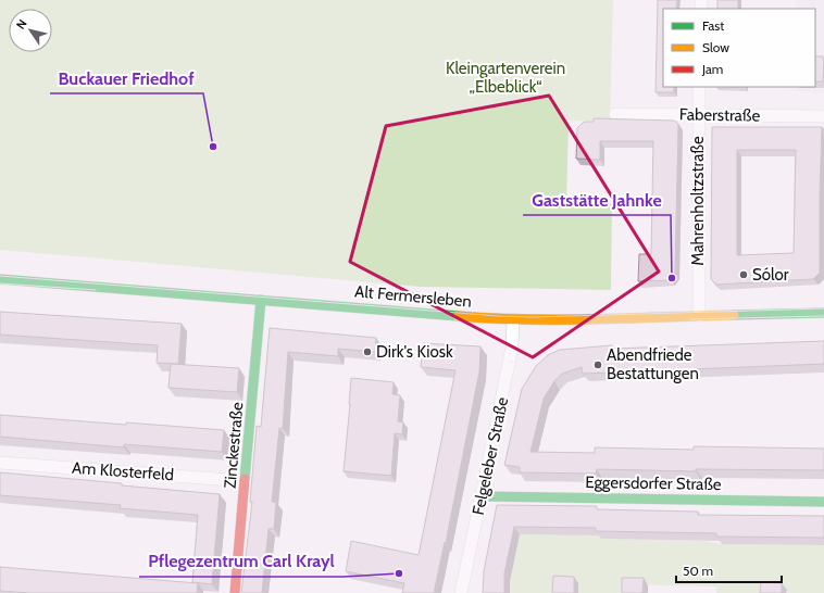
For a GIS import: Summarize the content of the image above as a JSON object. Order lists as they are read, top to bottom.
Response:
{
  "streets": {
    "main road": ["Alt Fermersleben", "Zinckestraße", "Eggersdorfer Straße"],
    "street": [
      "Faberstraße",
      "Mahrenholtzstraße",
      "Felgeleber Straße",
      "Am Klosterfeld"
    ]
  },
  "crossings": [
    ["Faberstraße", "Mahrenholtzstraße"],
    ["Mahrenholtzstraße", "Alt Fermersleben"],
    ["Alt Fermersleben", "Zinckestraße"],
    ["Alt Fermersleben", "Felgeleber Straße"],
    ["Zinckestraße", "Am Klosterfeld"],
    ["Felgeleber Straße", "Eggersdorfer Straße"]
  ],
  "parks": ["Kleingartenverein „Elbeblick“"],
  "places": [
    "Buckauer Friedhof",
    "Sólor",
    "Gaststätte Jahnke",
    "Dirk's Kiosk",
    "Abendfriede Bestattungen",
    "Pflegezentrum Carl Krayl"
  ],
  "legend": ["Fast", "Slow", "Jam"],
  "scale_bar": "50 m",
  "north": "top left"
}
